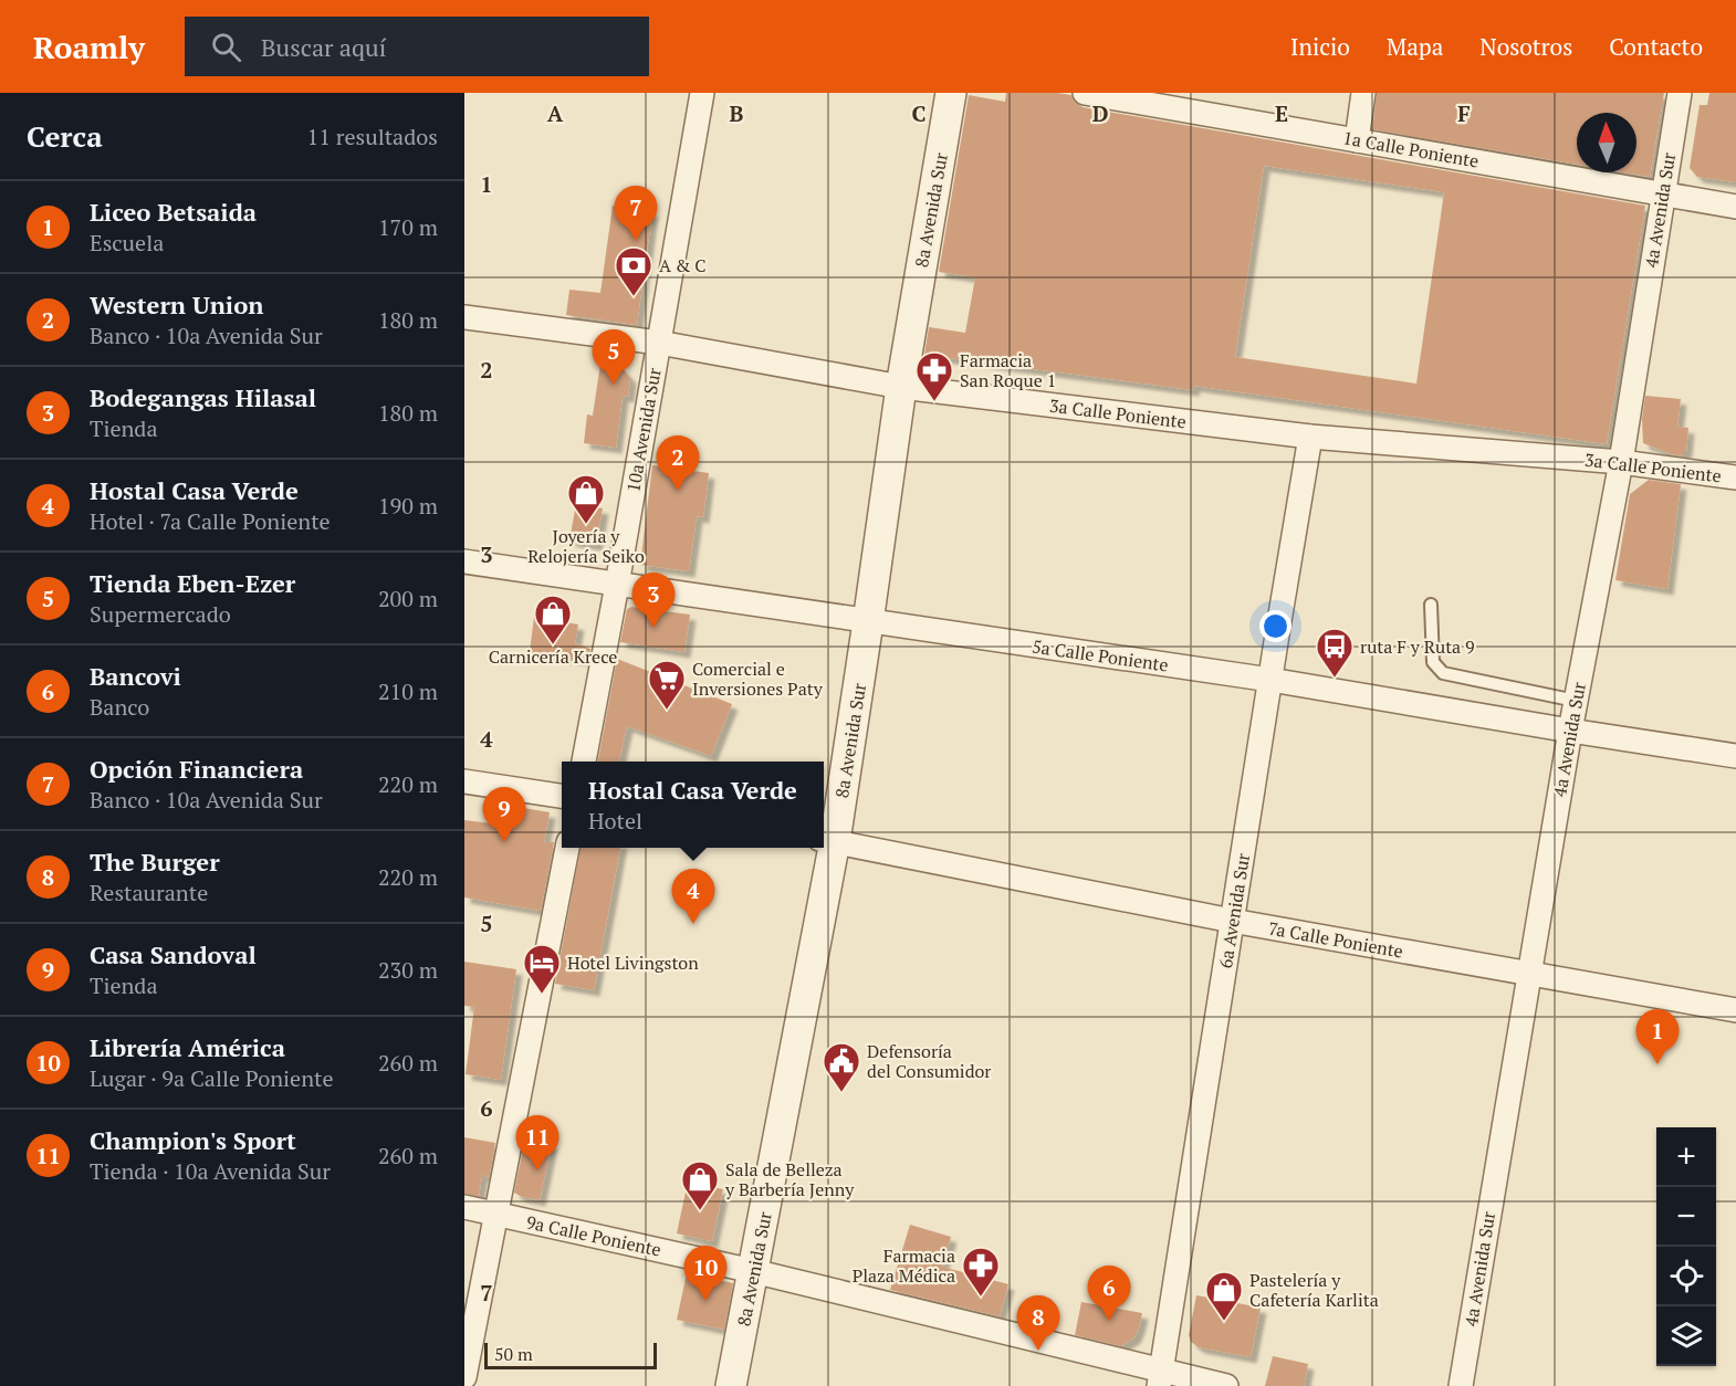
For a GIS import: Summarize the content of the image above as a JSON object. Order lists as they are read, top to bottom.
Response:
{
  "streets": {
    "street": [
      "1a Calle Poniente",
      "8a Avenida Sur",
      "4a Avenida Sur",
      "3a Calle Poniente",
      "10a Avenida Sur",
      "5a Calle Poniente",
      "6a Avenida Sur",
      "7a Calle Poniente",
      "9a Calle Poniente"
    ]
  },
  "crossings": [
    ["1a Calle Poniente", "4a Avenida Sur"],
    ["8a Avenida Sur", "3a Calle Poniente"],
    ["8a Avenida Sur", "5a Calle Poniente"],
    ["8a Avenida Sur", "7a Calle Poniente"],
    ["8a Avenida Sur", "9a Calle Poniente"],
    ["4a Avenida Sur", "3a Calle Poniente"],
    ["4a Avenida Sur", "5a Calle Poniente"],
    ["4a Avenida Sur", "7a Calle Poniente"],
    ["3a Calle Poniente", "10a Avenida Sur"],
    ["3a Calle Poniente", "6a Avenida Sur"],
    ["10a Avenida Sur", "5a Calle Poniente"],
    ["5a Calle Poniente", "6a Avenida Sur"],
    ["6a Avenida Sur", "7a Calle Poniente"],
    ["6a Avenida Sur", "9a Calle Poniente"]
  ],
  "places": {
    "bank": ["A & C"],
    "pharmacy": ["Farmacia San Roque 1", "Farmacia Plaza Médica"],
    "shop": [
      "Joyería y Relojería Seiko",
      "Carnicería Krece",
      "Sala de Belleza y Barbería Jenny",
      "Pastelería y Cafetería Karlita"
    ],
    "bus stop": ["ruta F y Ruta 9"],
    "supermarket": ["Comercial e Inversiones Paty"],
    "hotel": ["Hotel Livingston"],
    "public building": ["Defensoría del Consumidor"]
  },
  "scale_bar": "50 m",
  "north": "top",
  "page": {
    "header": "Roamly",
    "search": "Buscar aquí",
    "nav": [
      "Inicio",
      "Mapa",
      "Nosotros",
      "Contacto"
    ],
    "heading": ["Cerca", "11 resultados"],
    "list": [
      {
        "mark": "1",
        "name": "Liceo Betsaida",
        "note": "Escuela",
        "value": "170 m"
      },
      {
        "mark": "2",
        "name": "Western Union",
        "note": "Banco · 10a Avenida Sur",
        "value": "180 m"
      },
      {
        "mark": "3",
        "name": "Bodegangas Hilasal",
        "note": "Tienda",
        "value": "180 m"
      },
      {
        "mark": "4",
        "name": "Hostal Casa Verde",
        "note": "Hotel · 7a Calle Poniente",
        "value": "190 m"
      },
      {
        "mark": "5",
        "name": "Tienda Eben-Ezer",
        "note": "Supermercado",
        "value": "200 m"
      },
      {
        "mark": "6",
        "name": "Bancovi",
        "note": "Banco",
        "value": "210 m"
      },
      {
        "mark": "7",
        "name": "Opción Financiera",
        "note": "Banco · 10a Avenida Sur",
        "value": "220 m"
      },
      {
        "mark": "8",
        "name": "The Burger",
        "note": "Restaurante",
        "value": "220 m"
      },
      {
        "mark": "9",
        "name": "Casa Sandoval",
        "note": "Tienda",
        "value": "230 m"
      },
      {
        "mark": "10",
        "name": "Librería América",
        "note": "Lugar · 9a Calle Poniente",
        "value": "260 m"
      },
      {
        "mark": "11",
        "name": "Champion's Sport",
        "note": "Tienda · 10a Avenida Sur",
        "value": "260 m"
      }
    ],
    "pins": [
      "7",
      "5",
      "2",
      "3",
      "9",
      "4",
      "1",
      "11",
      "10",
      "6",
      "8"
    ],
    "popup": ["Hostal Casa Verde", "Hotel"],
    "map_buttons": ["+", "−"],
    "scale": "50 m"
  },
  "grid": {
    "columns": [
      "A",
      "B",
      "C",
      "D",
      "E",
      "F"
    ],
    "rows": [
      "1",
      "2",
      "3",
      "4",
      "5",
      "6",
      "7"
    ]
  }
}
